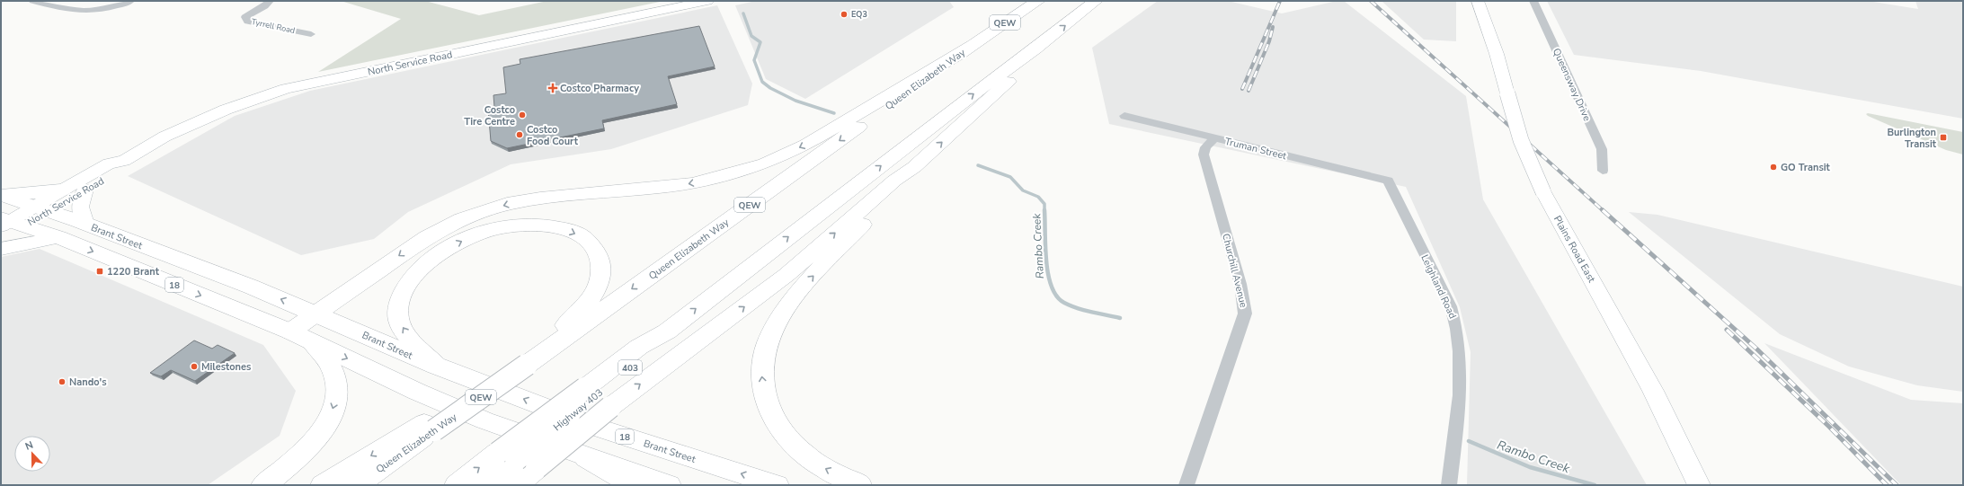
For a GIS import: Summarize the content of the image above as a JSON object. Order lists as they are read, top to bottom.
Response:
{
  "streets": {
    "main road": [
      "QEW",
      "North Service Road",
      "Queen Elizabeth Way",
      "Brant Street",
      "Plains Road East",
      "18",
      "403",
      "Highway 403"
    ],
    "street": [
      "Tyrrell Road",
      "Queensway Drive",
      "Truman Street",
      "Churchill Avenue",
      "Leighland Road"
    ]
  },
  "crossings": [
    ["North Service Road", "Brant Street"],
    ["North Service Road", "18"],
    ["Truman Street", "Churchill Avenue"],
    ["Truman Street", "Leighland Road"]
  ],
  "water": ["Rambo Creek"],
  "places": {
    "other": [
      "EQ3",
      "Costco Tire Centre",
      "Costco Food Court",
      "GO Transit",
      "Milestones",
      "Nando's"
    ],
    "health": ["Costco Pharmacy"],
    "transit": ["Burlington Transit", "1220 Brant"]
  },
  "north": "top"
}
